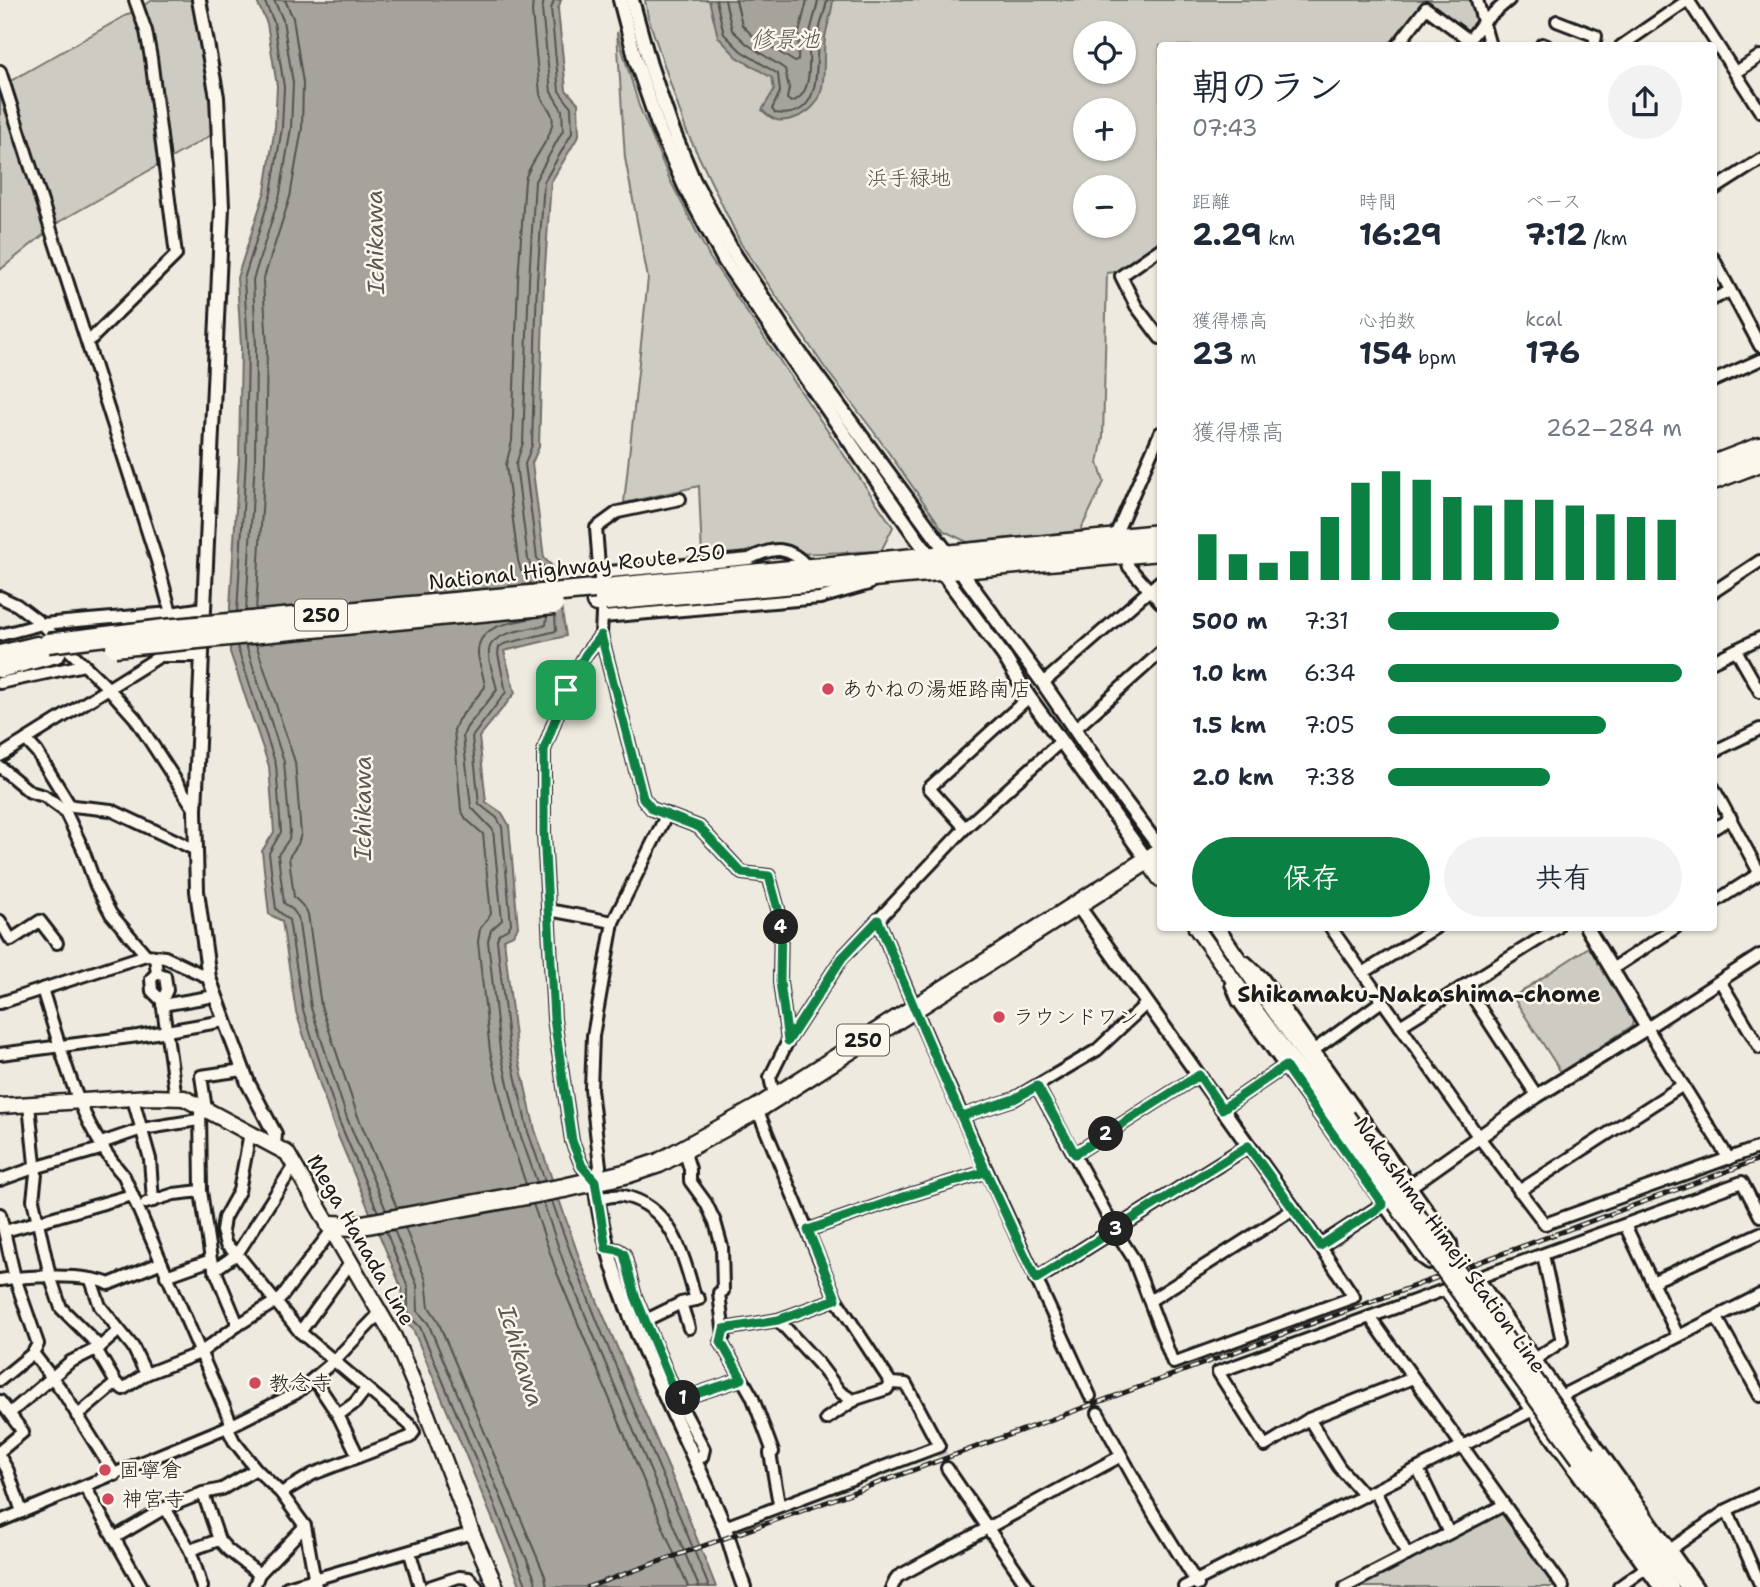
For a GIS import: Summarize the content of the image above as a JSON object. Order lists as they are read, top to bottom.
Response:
{
  "streets": {
    "highway": ["National Highway Route 250", "250"],
    "main road": ["Mega Hanada Line", "Nakashima Himeji Station Line"]
  },
  "crossings": [
    ["250", "Mega Hanada Line"]
  ],
  "districts": ["Shikamaku-Nakashima-chome"],
  "water": ["修景池", "Ichikawa"],
  "parks": ["浜手緑地"],
  "places": [
    "あかねの湯姫路南店",
    "ラウンドワン",
    "教念寺",
    "固寧倉",
    "神宮寺"
  ],
  "page": {
    "map_buttons": ["+", "−"],
    "heading": ["朝のラン", "07:43"],
    "stats": [
      ["距離", "2.29 km"],
      ["時間", "16:29"],
      ["ペース", "7:12 /km"],
      ["獲得標高", "23 m"],
      ["心拍数", "154 bpm"],
      ["kcal", "176"]
    ],
    "chart": ["獲得標高", "262–284 m"],
    "list": [
      {
        "name": "500 m",
        "note": "7:31"
      },
      {
        "name": "1.0 km",
        "note": "6:34"
      },
      {
        "name": "1.5 km",
        "note": "7:05"
      },
      {
        "name": "2.0 km",
        "note": "7:38"
      }
    ],
    "buttons": ["保存", "共有"],
    "pins": [
      "4",
      "2",
      "3",
      "1"
    ]
  }
}
